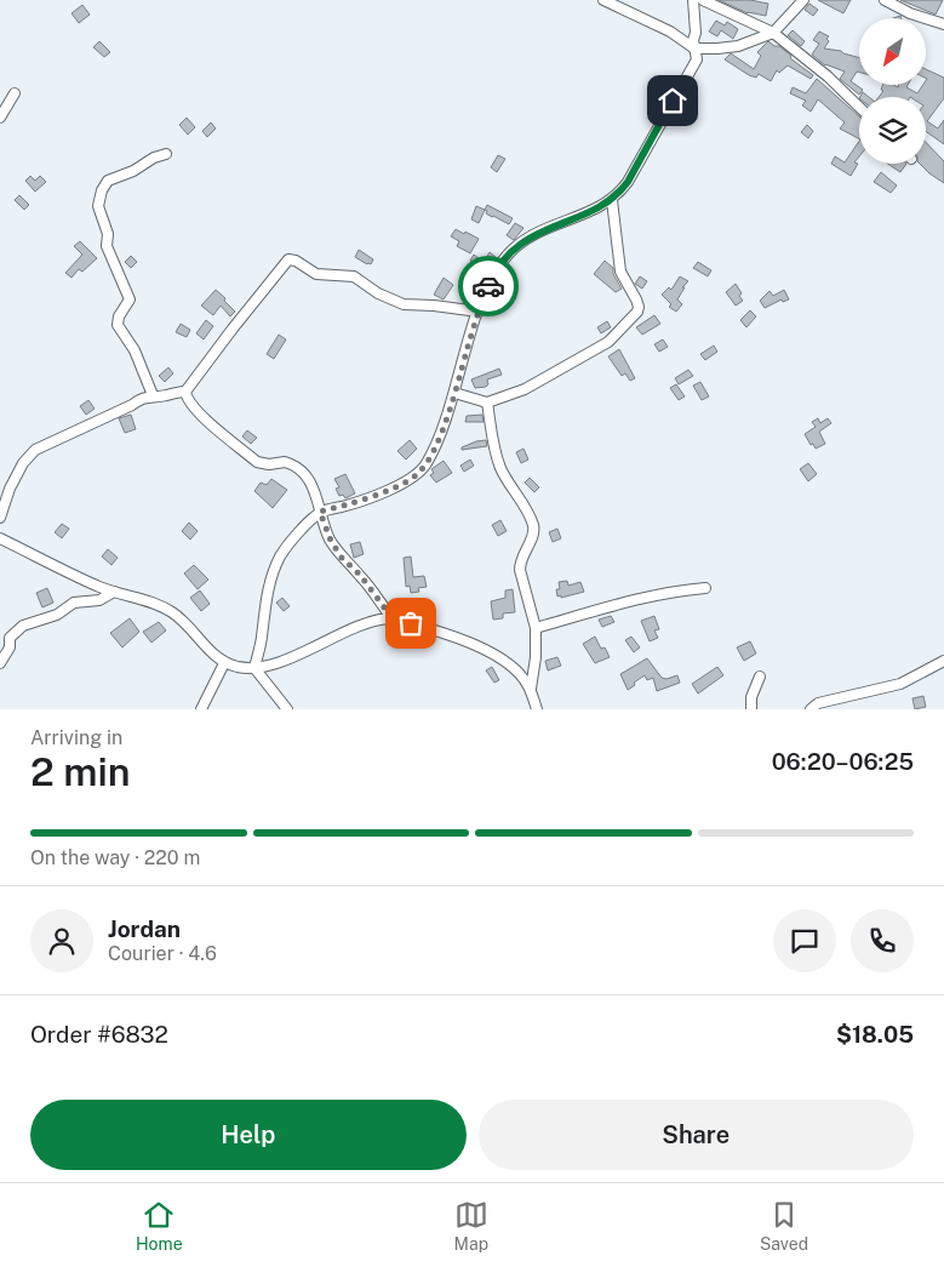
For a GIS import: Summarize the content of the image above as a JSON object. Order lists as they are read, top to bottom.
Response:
{
  "north": "bottom left",
  "page": {
    "heading": ["2 min", "Arriving in", "06:20–06:25"],
    "panel": [
      "Jordan",
      "Courier · 4.6",
      "Order #6832",
      "$18.05"
    ],
    "bar": "On the way · 220 m",
    "buttons": ["Help", "Share"],
    "tabs": ["Home", "Map", "Saved"]
  }
}
